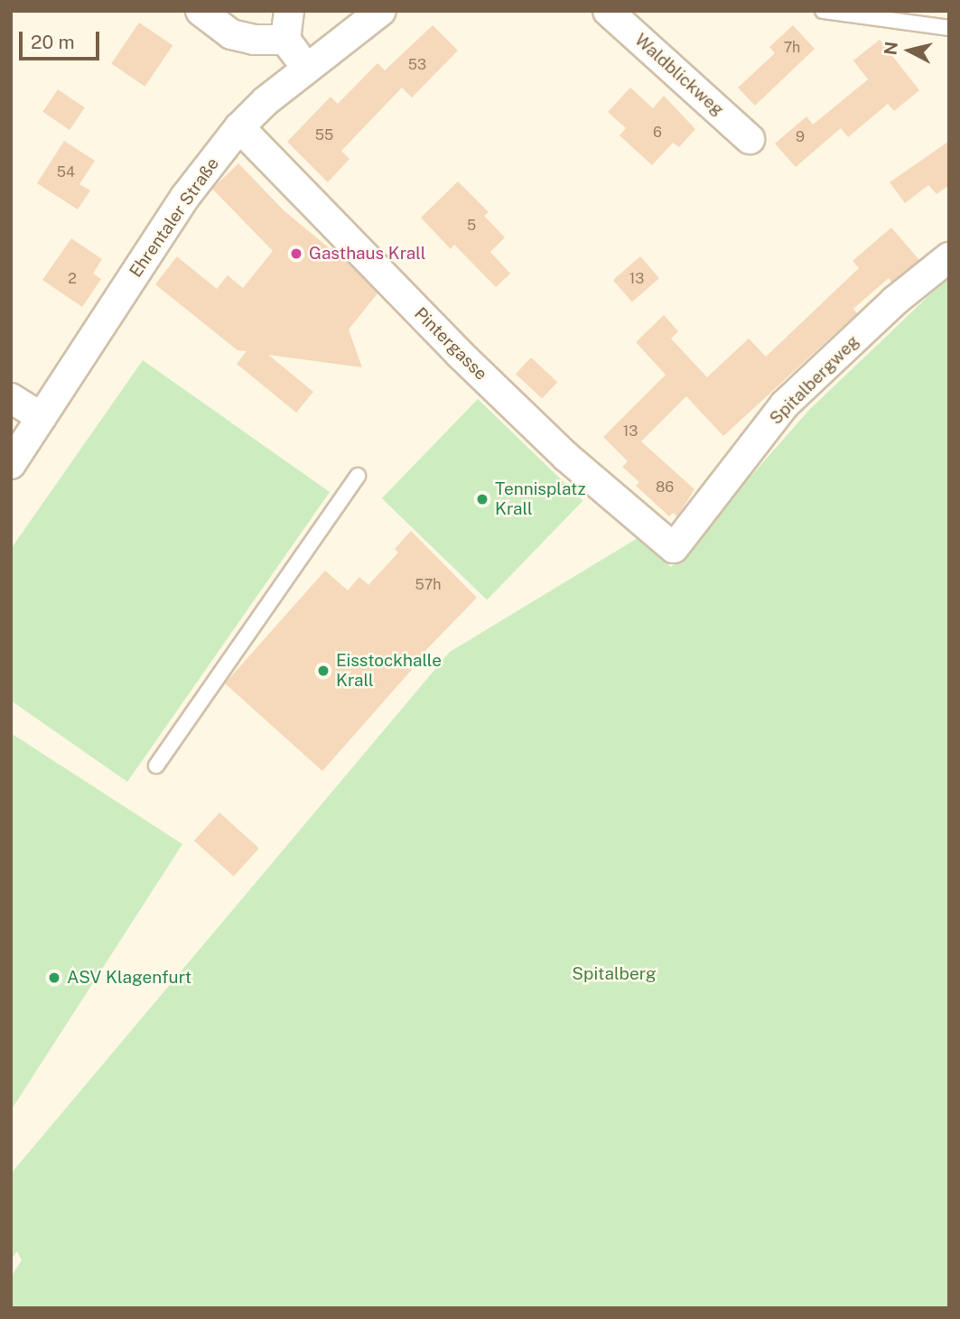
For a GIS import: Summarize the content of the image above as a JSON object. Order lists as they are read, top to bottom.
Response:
{
  "streets": {
    "street": [
      "Waldblickweg",
      "Ehrentaler Straße",
      "Pintergasse",
      "Spitalbergweg"
    ]
  },
  "crossings": [
    ["Ehrentaler Straße", "Pintergasse"],
    ["Pintergasse", "Spitalbergweg"]
  ],
  "parks": ["Spitalberg"],
  "places": [
    "Gasthaus Krall",
    "Tennisplatz Krall",
    "Eisstockhalle Krall",
    "ASV Klagenfurt"
  ],
  "house_numbers": [
    "7h",
    "53",
    "6",
    "55",
    "9",
    "54",
    "5",
    "2",
    "13",
    "13",
    "86",
    "57h"
  ],
  "scale_bar": "20 m",
  "north": "left"
}
